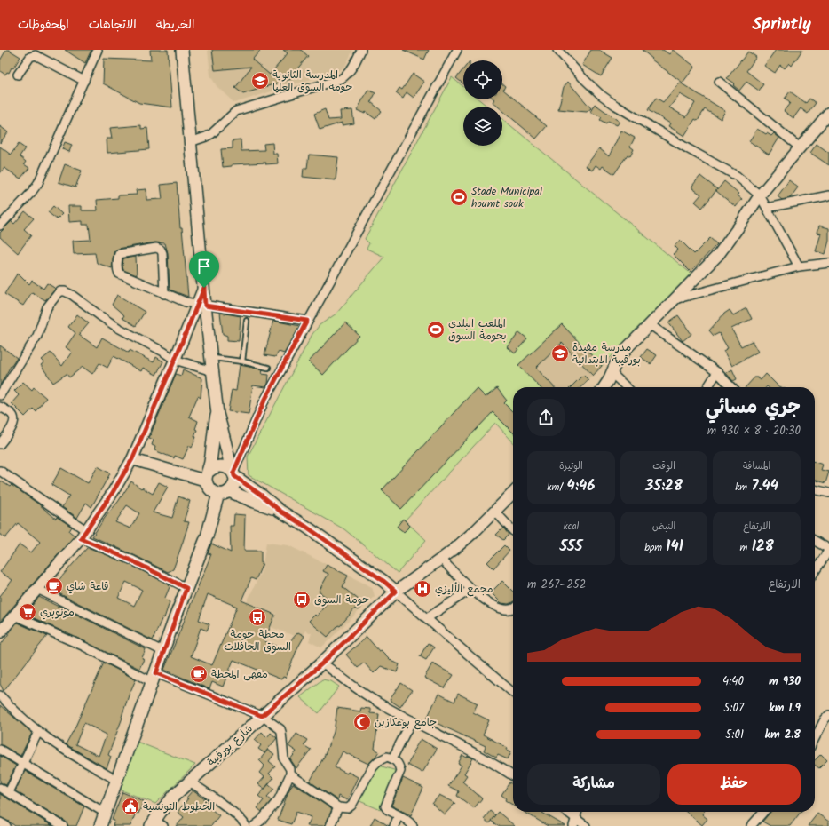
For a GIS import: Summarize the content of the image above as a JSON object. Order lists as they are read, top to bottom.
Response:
{
  "streets": {
    "main road": ["شارع بورقيبة"]
  },
  "places": {
    "school or university": ["المدرسة الثانوية حومة السوق العليا", "مدرسة مفيدة بورقيبة الابتدائية"],
    "sports": ["Stade Municipal houmt souk", "الملعب البلدي بحومة السوق"],
    "cafe": ["قاعة شاي", "مقهى المحطة"],
    "hospital": ["مجمع الأليزي"],
    "bus stop": ["حومة السوق", "محطة حومة السوق الحافلات"],
    "supermarket": ["مونوبري"],
    "mosque": ["جامع بوعكازين"],
    "public building": ["الخطوط التونسية"]
  },
  "page": {
    "header": "Sprintly",
    "nav": ["الخريطة", "الاتجاهات", "المحفوظات"],
    "heading": ["جري مسائي", "20:30 · 8 × 930 m"],
    "stats": [
      ["المسافة", "7.44 km"],
      ["الوقت", "35:28"],
      ["الوتيرة", "4:46 /km"],
      ["الارتفاع", "128 m"],
      ["النبض", "141 bpm"],
      ["kcal", "555"]
    ],
    "chart": ["الارتفاع", "252–267 m"],
    "list": [
      {
        "name": "930 m",
        "note": "4:40"
      },
      {
        "name": "1.9 km",
        "note": "5:07"
      },
      {
        "name": "2.8 km",
        "note": "5:01"
      }
    ],
    "buttons": ["حفظ", "مشاركة"]
  }
}
